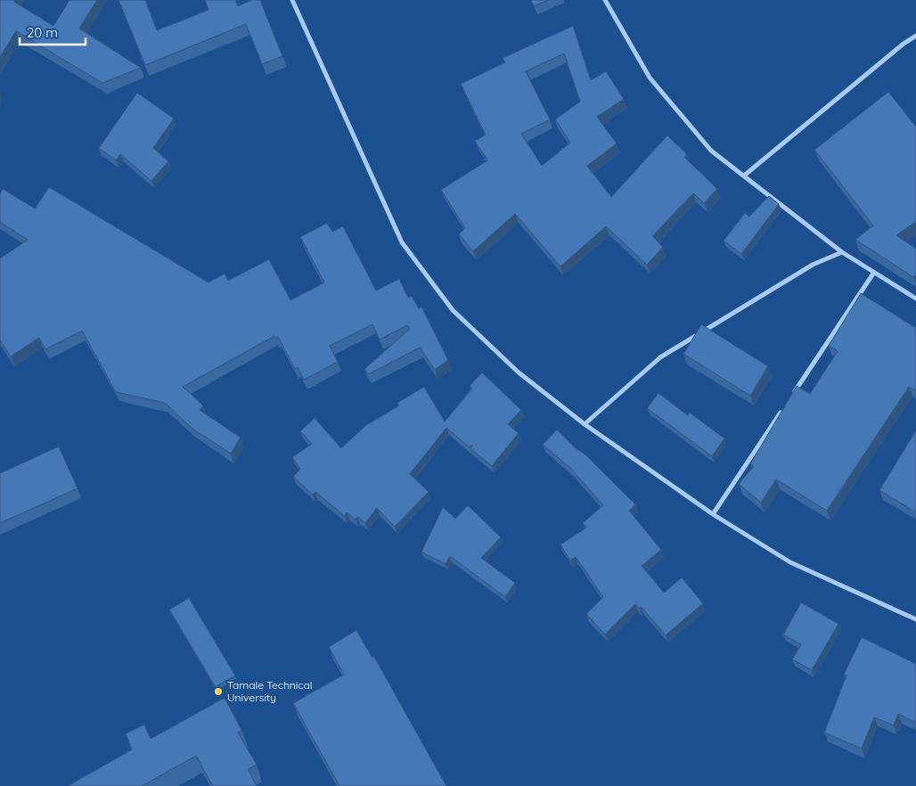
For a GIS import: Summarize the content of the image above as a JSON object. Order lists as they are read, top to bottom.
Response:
{
  "places": ["Tamale Technical University"],
  "scale_bar": "20 m"
}
